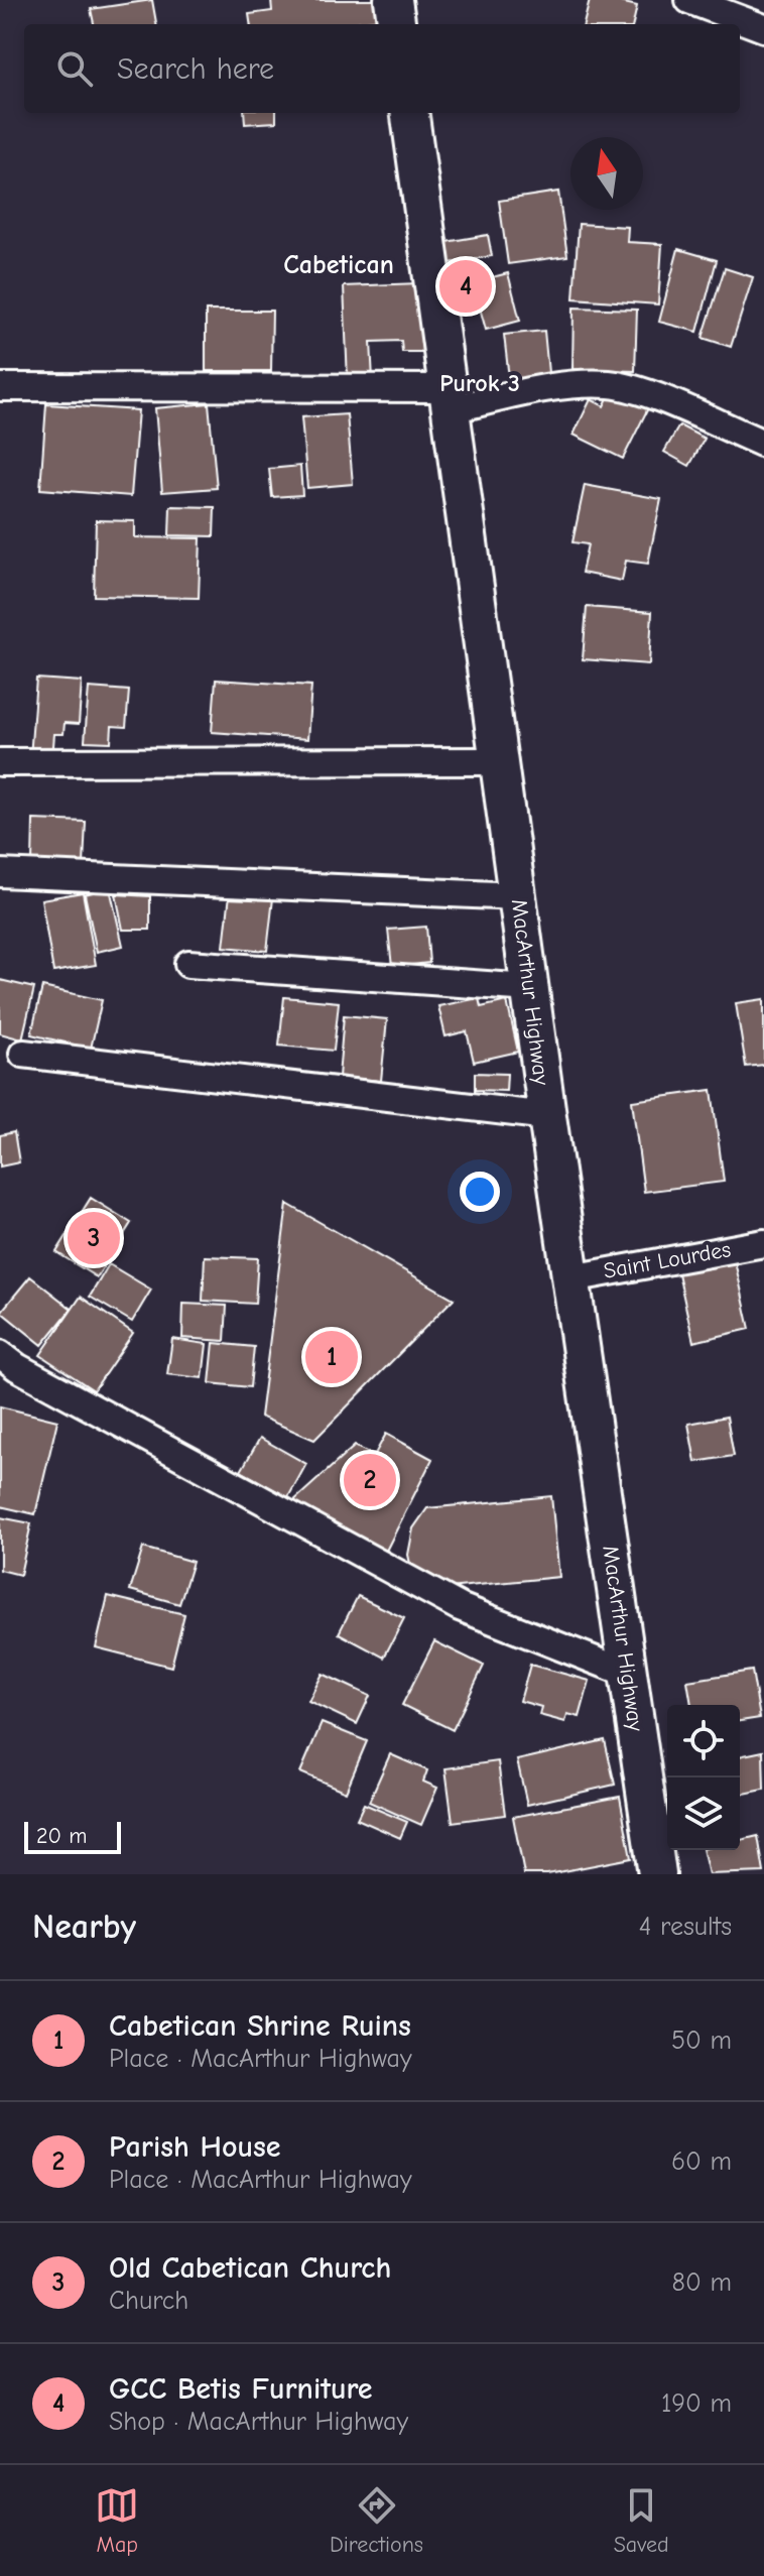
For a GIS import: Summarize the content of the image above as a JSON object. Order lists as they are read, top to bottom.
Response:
{
  "streets": {
    "main road": ["MacArthur Highway"],
    "street": ["Saint Lourdes"]
  },
  "crossings": [
    ["MacArthur Highway", "Saint Lourdes"]
  ],
  "districts": ["Cabetican", "Purok 3"],
  "scale_bar": "20 m",
  "north": "top",
  "page": {
    "search": "Search here",
    "pins": [
      "4",
      "3",
      "1",
      "2"
    ],
    "scale": "20 m",
    "heading": ["Nearby", "4 results"],
    "list": [
      {
        "mark": "1",
        "name": "Cabetican Shrine Ruins",
        "note": "Place · MacArthur Highway",
        "value": "50 m"
      },
      {
        "mark": "2",
        "name": "Parish House",
        "note": "Place · MacArthur Highway",
        "value": "60 m"
      },
      {
        "mark": "3",
        "name": "Old Cabetican Church",
        "note": "Church",
        "value": "80 m"
      },
      {
        "mark": "4",
        "name": "GCC Betis Furniture",
        "note": "Shop · MacArthur Highway",
        "value": "190 m"
      }
    ],
    "nav": ["Map", "Directions", "Saved"]
  }
}
